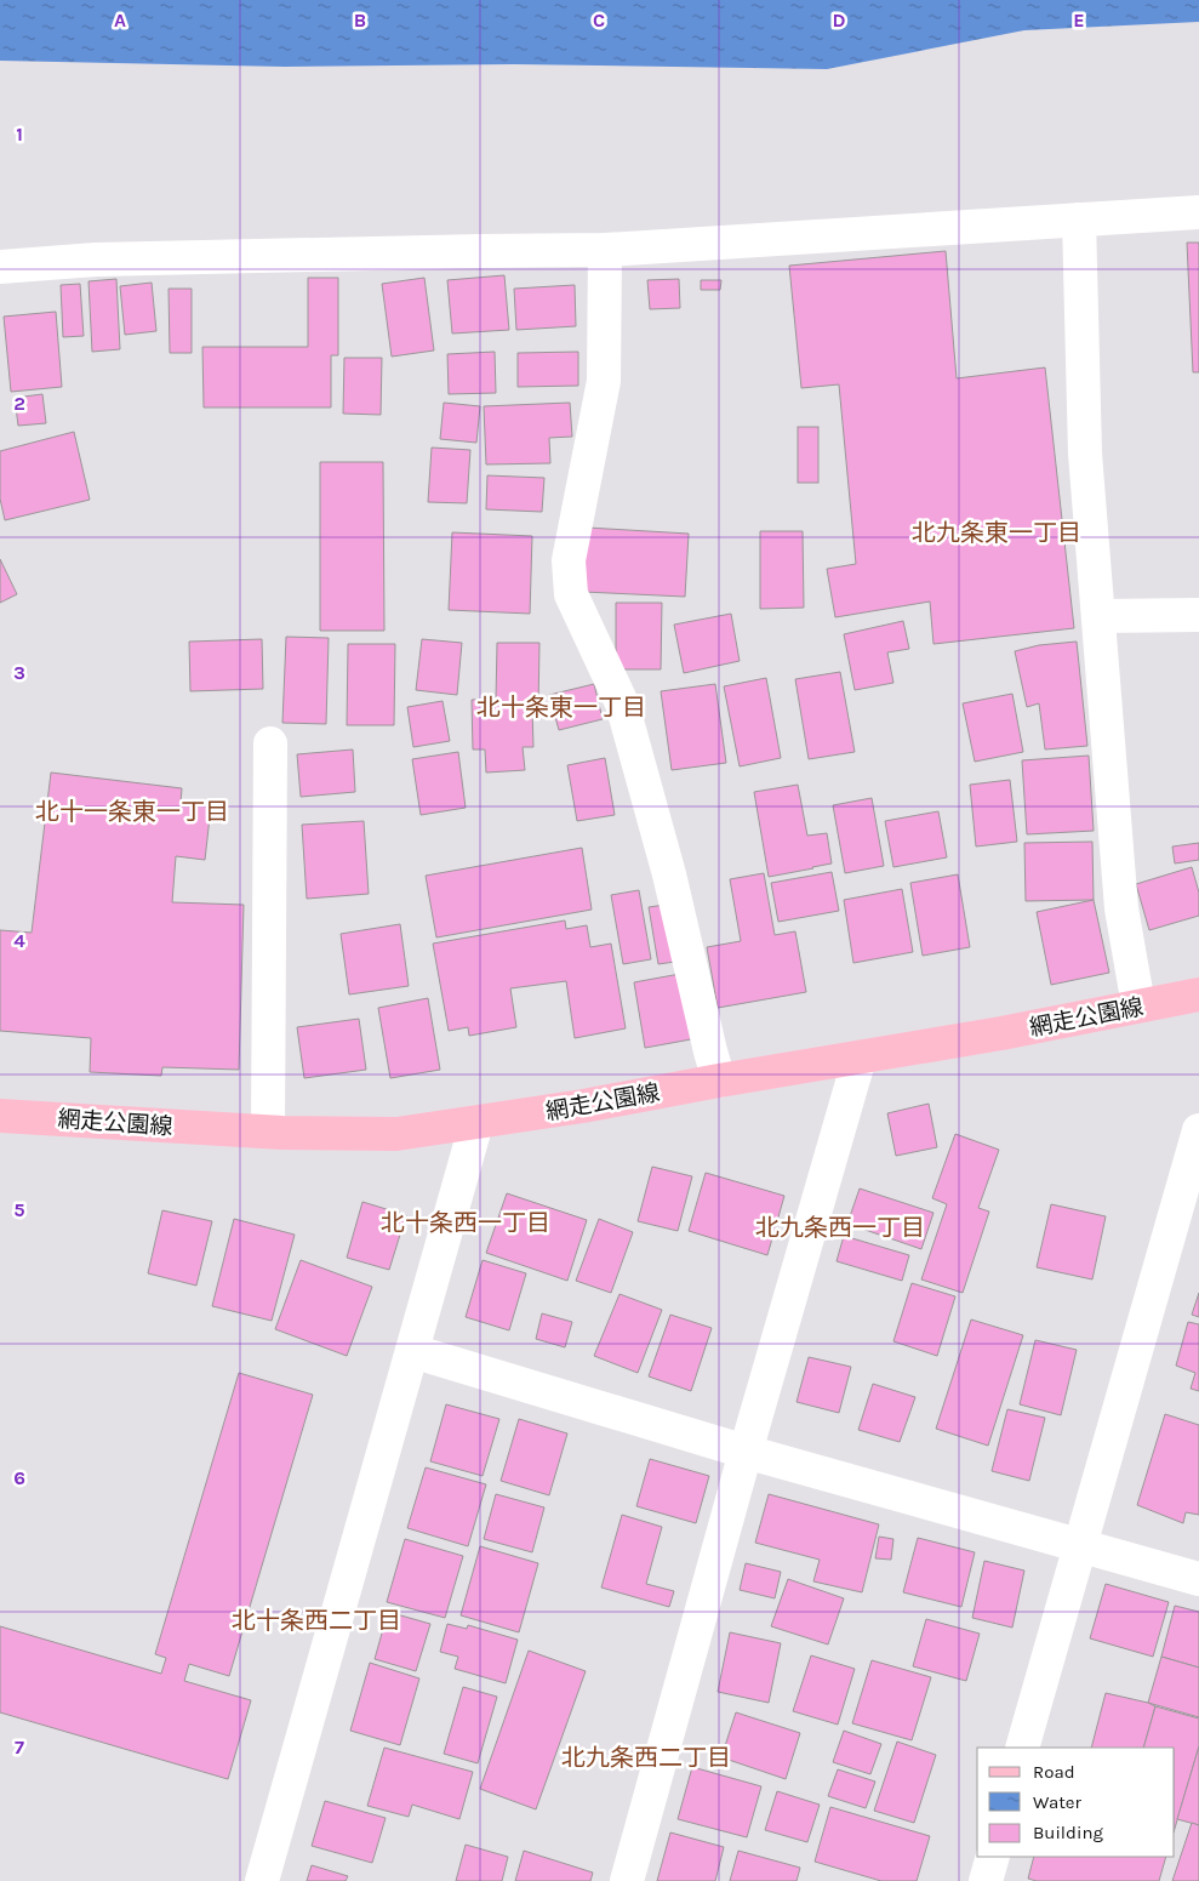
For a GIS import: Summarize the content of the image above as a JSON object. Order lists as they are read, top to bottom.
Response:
{
  "streets": {
    "main road": ["網走公園線"]
  },
  "districts": [
    "北九条東一丁目",
    "北十条東一丁目",
    "北十一条東一丁目",
    "北十条西一丁目",
    "北九条西一丁目",
    "北十条西二丁目",
    "北九条西二丁目"
  ],
  "legend": ["Road", "Water", "Building"],
  "grid": {
    "columns": [
      "A",
      "B",
      "C",
      "D",
      "E"
    ],
    "rows": [
      "1",
      "2",
      "3",
      "4",
      "5",
      "6",
      "7"
    ]
  }
}
